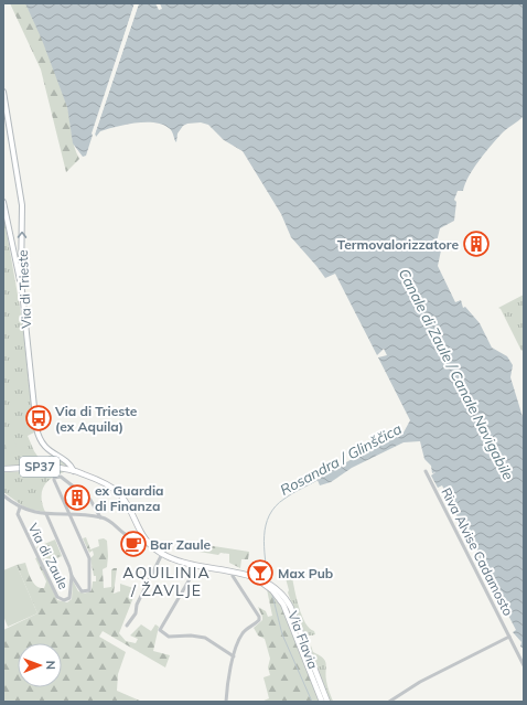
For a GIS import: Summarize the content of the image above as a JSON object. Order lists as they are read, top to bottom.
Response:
{
  "streets": {
    "main road": ["SP37", "Via Flavia"],
    "street": ["Via di Trieste", "Riva Alvise Cadamosto", "Via di Zaule"]
  },
  "crossings": [
    ["Via di Trieste", "SP37"],
    ["SP37", "Via di Zaule"],
    ["SP37", "Via Flavia"]
  ],
  "districts": ["AQUILINIA / ŽAVLJE"],
  "water": ["Canale di Zaule / Canale Navigabile", "Rosandra / Glinščica"],
  "places": {
    "building": ["Termovalorizzatore", "ex Guardia di Finanza"],
    "bus stop": ["Via di Trieste (ex Aquila)"],
    "cafe": ["Bar Zaule"],
    "bar": ["Max Pub"]
  },
  "north": "right"
}
